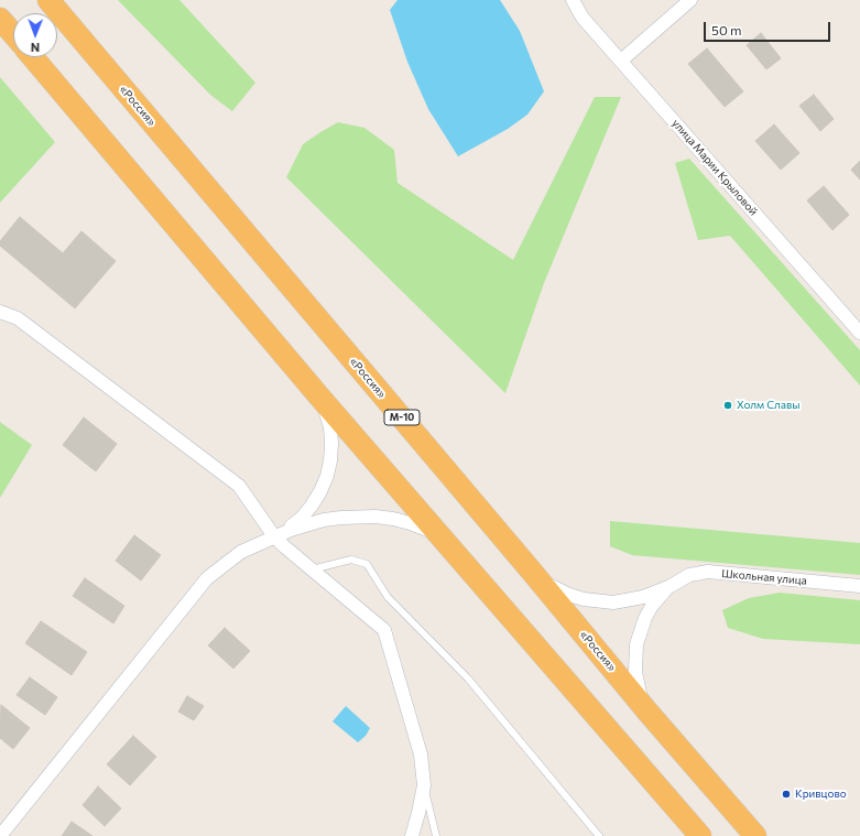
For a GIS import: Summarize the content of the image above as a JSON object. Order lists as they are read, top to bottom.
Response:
{
  "streets": {
    "highway": ["«Россия»", "М-10"],
    "street": ["улица Марии Крыловой", "Школьная улица"]
  },
  "places": ["Холм Славы", "Кривцово"],
  "scale_bar": "50 m",
  "north": "bottom"
}
